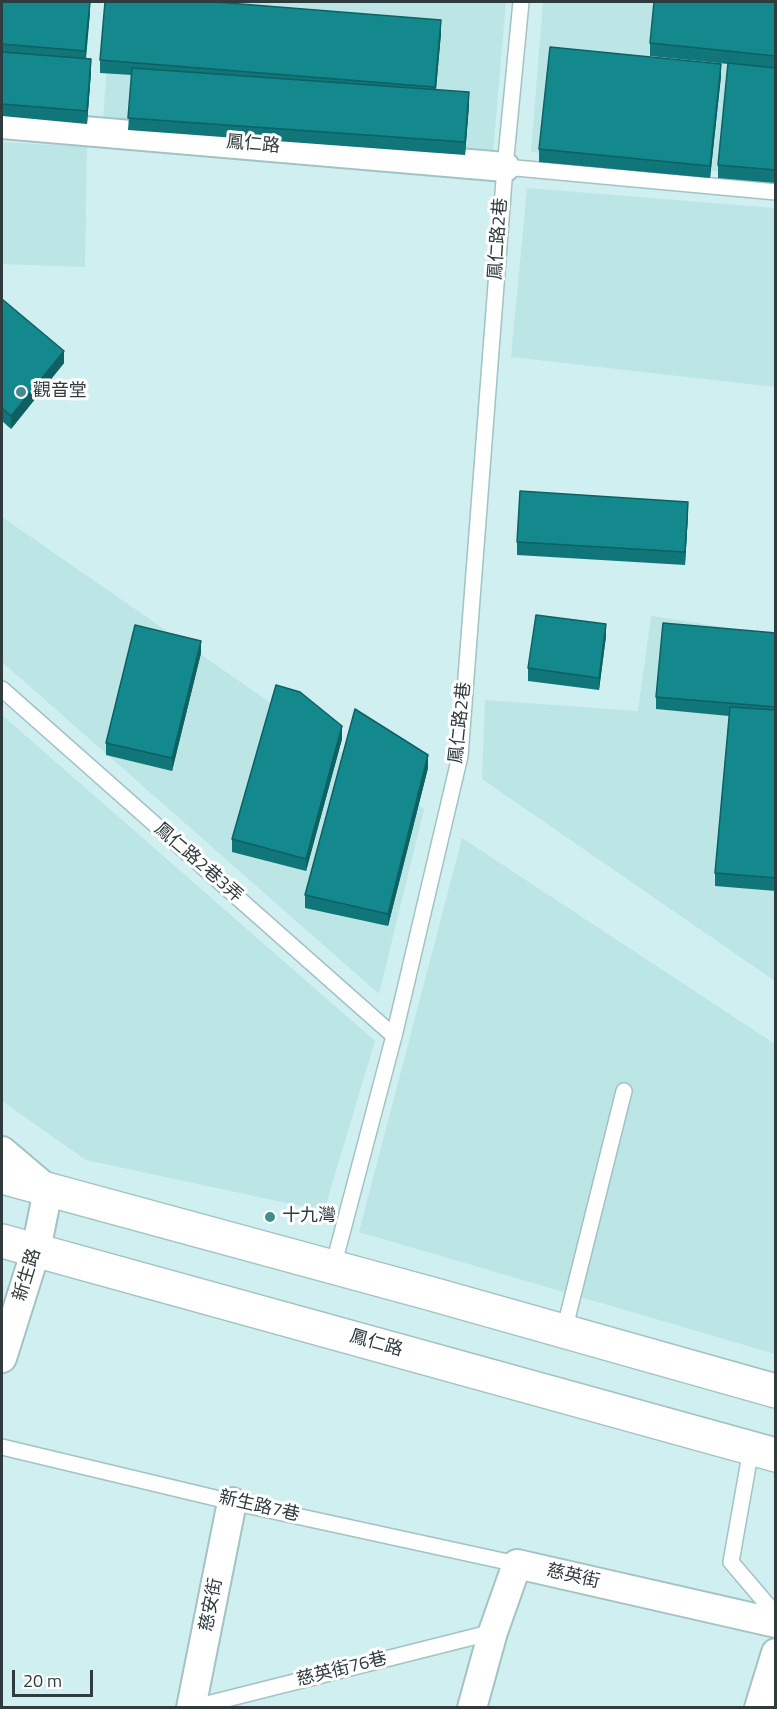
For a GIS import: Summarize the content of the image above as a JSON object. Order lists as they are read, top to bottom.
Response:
{
  "streets": {
    "main road": ["鳳仁路"],
    "street": ["新生路", "慈英街", "慈安街"],
    "lane": [
      "鳳仁路2巷",
      "鳳仁路2巷3弄",
      "新生路7巷",
      "慈英街76巷"
    ]
  },
  "crossings": [
    ["鳳仁路", "鳳仁路2巷"],
    ["鳳仁路", "新生路"],
    ["鳳仁路2巷", "鳳仁路2巷3弄"],
    ["新生路7巷", "慈英街"],
    ["新生路7巷", "慈安街"],
    ["慈安街", "慈英街76巷"]
  ],
  "places": ["觀音堂", "十九灣"],
  "scale_bar": "20 m"
}
